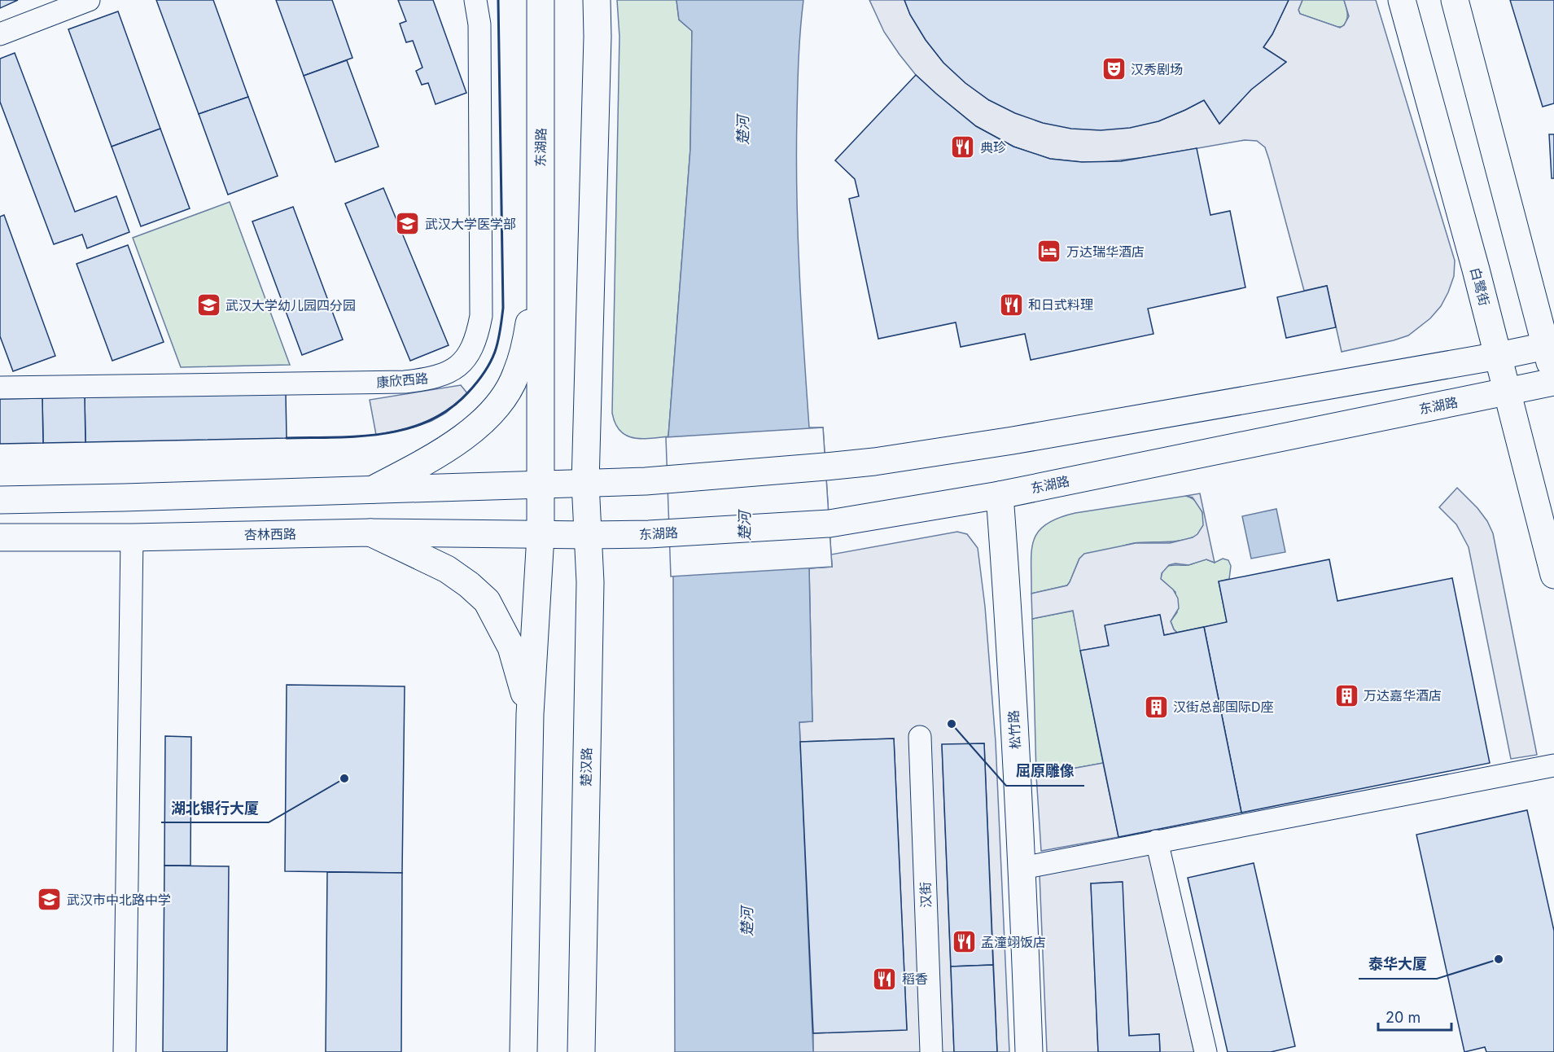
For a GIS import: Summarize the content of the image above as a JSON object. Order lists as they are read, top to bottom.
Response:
{
  "streets": {
    "main road": [
      "东湖路",
      "白鹭街",
      "杏林西路",
      "松竹路",
      "楚汉路"
    ],
    "street": ["康欣西路", "汉街"]
  },
  "crossings": [
    ["东湖路", "白鹭街"],
    ["东湖路", "杏林西路"],
    ["东湖路", "松竹路"],
    ["东湖路", "楚汉路"]
  ],
  "water": ["楚河"],
  "places": {
    "theatre": ["汉秀剧场"],
    "restaurant": [
      "典珍",
      "和日式料理",
      "孟潼翊饭店",
      "稻香"
    ],
    "school or university": ["武汉大学医学部", "武汉大学幼儿园四分园", "武汉市中北路中学"],
    "hotel": ["万达瑞华酒店"],
    "building": ["万达嘉华酒店", "汉街总部国际D座"],
    "other": ["屈原雕像", "湖北银行大厦", "泰华大厦"]
  },
  "scale_bar": "20 m"
}
